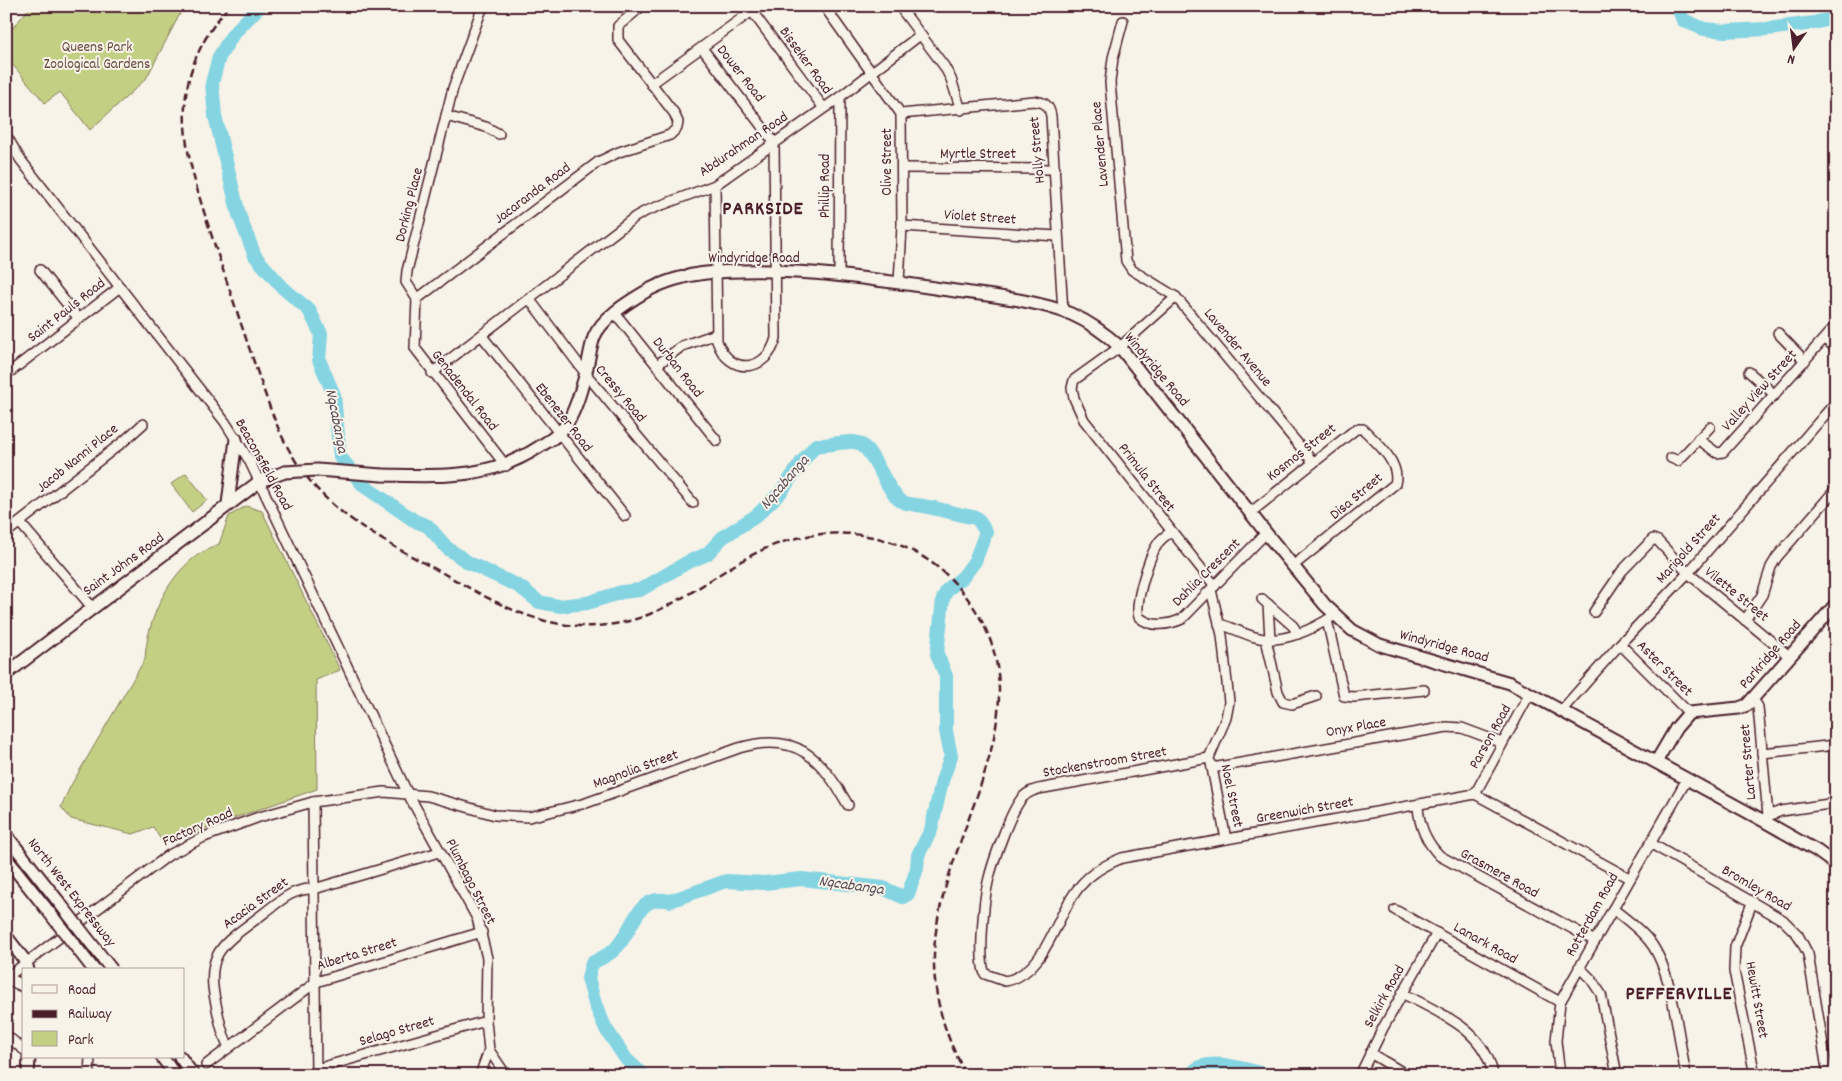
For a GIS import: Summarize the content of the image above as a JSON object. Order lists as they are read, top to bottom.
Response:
{
  "streets": {
    "street": [
      "Bisseker Road",
      "Dower Road",
      "Lavender Place",
      "Abdurahman Road",
      "Holly Street",
      "Myrtle Street",
      "Olive Street",
      "Phillip Road",
      "Jacaranda Road",
      "Dorking Place",
      "Violet Street",
      "Windyridge Road",
      "Saint Pauls Road",
      "Lavender Avenue",
      "Durban Road",
      "Genadendal Road",
      "Valley View Street",
      "Cressy Road",
      "Ebenezer Road",
      "Kosmos Street",
      "Jacob Nanni Place",
      "Beaconsfield Road",
      "Primula Street",
      "Disa Street",
      "Marigold Street",
      "Saint Johns Road",
      "Dahlia Crescent",
      "Vilette Street",
      "Parkridge Road",
      "Aster Street",
      "Onyx Place",
      "Parson Road",
      "Larter Street",
      "Stockenstroom Street",
      "Magnolia Street",
      "Noel Street",
      "Greenwich Street",
      "Factory Road",
      "Grasmere Road",
      "Plumbago Street",
      "Bromley Road",
      "North West Expressway",
      "Acacia Street",
      "Rotterdam Road",
      "Lanark Road",
      "Alberta Street",
      "Selkirk Road",
      "Hewitt Street",
      "Selago Street"
    ]
  },
  "crossings": [
    ["Bisseker Road", "Abdurahman Road"],
    ["Dower Road", "Abdurahman Road"],
    ["Lavender Place", "Lavender Avenue"],
    ["Abdurahman Road", "Olive Street"],
    ["Abdurahman Road", "Phillip Road"],
    ["Abdurahman Road", "Genadendal Road"],
    ["Abdurahman Road", "Cressy Road"],
    ["Abdurahman Road", "Ebenezer Road"],
    ["Holly Street", "Myrtle Street"],
    ["Holly Street", "Olive Street"],
    ["Holly Street", "Violet Street"],
    ["Holly Street", "Windyridge Road"],
    ["Myrtle Street", "Olive Street"],
    ["Olive Street", "Violet Street"],
    ["Olive Street", "Windyridge Road"],
    ["Phillip Road", "Windyridge Road"],
    ["Jacaranda Road", "Dorking Place"],
    ["Jacaranda Road", "Genadendal Road"],
    ["Dorking Place", "Genadendal Road"],
    ["Windyridge Road", "Durban Road"],
    ["Windyridge Road", "Genadendal Road"],
    ["Windyridge Road", "Cressy Road"],
    ["Windyridge Road", "Ebenezer Road"],
    ["Windyridge Road", "Kosmos Street"],
    ["Windyridge Road", "Beaconsfield Road"],
    ["Windyridge Road", "Primula Street"],
    ["Windyridge Road", "Disa Street"],
    ["Windyridge Road", "Marigold Street"],
    ["Windyridge Road", "Saint Johns Road"],
    ["Windyridge Road", "Dahlia Crescent"],
    ["Windyridge Road", "Parson Road"],
    ["Windyridge Road", "Larter Street"],
    ["Windyridge Road", "Rotterdam Road"],
    ["Saint Pauls Road", "Beaconsfield Road"],
    ["Lavender Avenue", "Kosmos Street"],
    ["Kosmos Street", "Disa Street"],
    ["Beaconsfield Road", "Saint Johns Road"],
    ["Beaconsfield Road", "Magnolia Street"],
    ["Beaconsfield Road", "Factory Road"],
    ["Beaconsfield Road", "Plumbago Street"],
    ["Primula Street", "Dahlia Crescent"],
    ["Marigold Street", "Vilette Street"],
    ["Marigold Street", "Aster Street"],
    ["Vilette Street", "Parkridge Road"],
    ["Parkridge Road", "Aster Street"],
    ["Parkridge Road", "Larter Street"],
    ["Onyx Place", "Parson Road"],
    ["Onyx Place", "Stockenstroom Street"],
    ["Onyx Place", "Noel Street"],
    ["Parson Road", "Greenwich Street"],
    ["Stockenstroom Street", "Noel Street"],
    ["Stockenstroom Street", "Greenwich Street"],
    ["Magnolia Street", "Factory Road"],
    ["Magnolia Street", "Plumbago Street"],
    ["Noel Street", "Greenwich Street"],
    ["Greenwich Street", "Grasmere Road"],
    ["Factory Road", "Plumbago Street"],
    ["Grasmere Road", "Rotterdam Road"],
    ["Plumbago Street", "Acacia Street"],
    ["Plumbago Street", "Alberta Street"],
    ["Plumbago Street", "Selago Street"],
    ["Bromley Road", "Rotterdam Road"],
    ["Bromley Road", "Hewitt Street"],
    ["Acacia Street", "Alberta Street"],
    ["Rotterdam Road", "Lanark Road"],
    ["Lanark Road", "Selkirk Road"]
  ],
  "districts": ["PARKSIDE", "PEFFERVILLE"],
  "water": ["Nqcabanga"],
  "parks": ["Queens Park Zoological Gardens"],
  "legend": ["Road", "Railway", "Park"],
  "north": "bottom"
}
